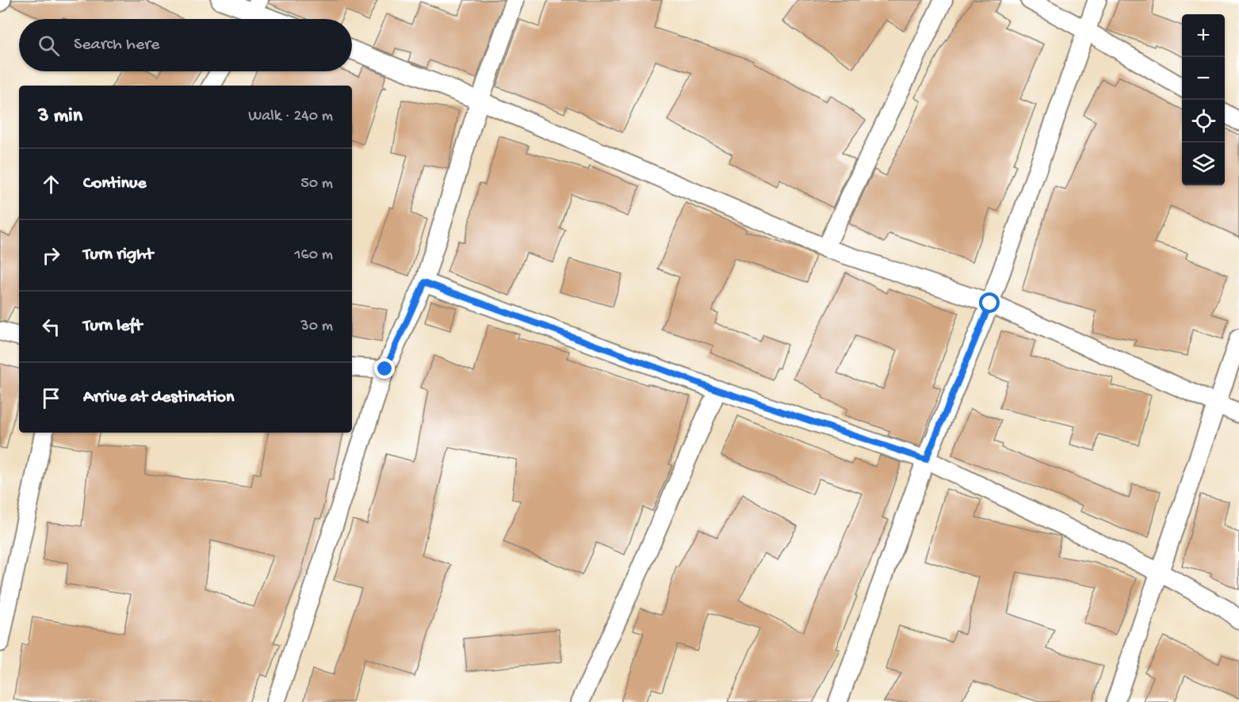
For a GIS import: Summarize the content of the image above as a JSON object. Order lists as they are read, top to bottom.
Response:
{
  "page": {
    "map_buttons": ["+", "−"],
    "search": "Search here",
    "heading": ["3 min", "Walk · 240 m"],
    "list": [
      ["Continue", "50 m"],
      ["Turn right", "160 m"],
      ["Turn left", "30 m"],
      "Arrive at destination"
    ]
  }
}
